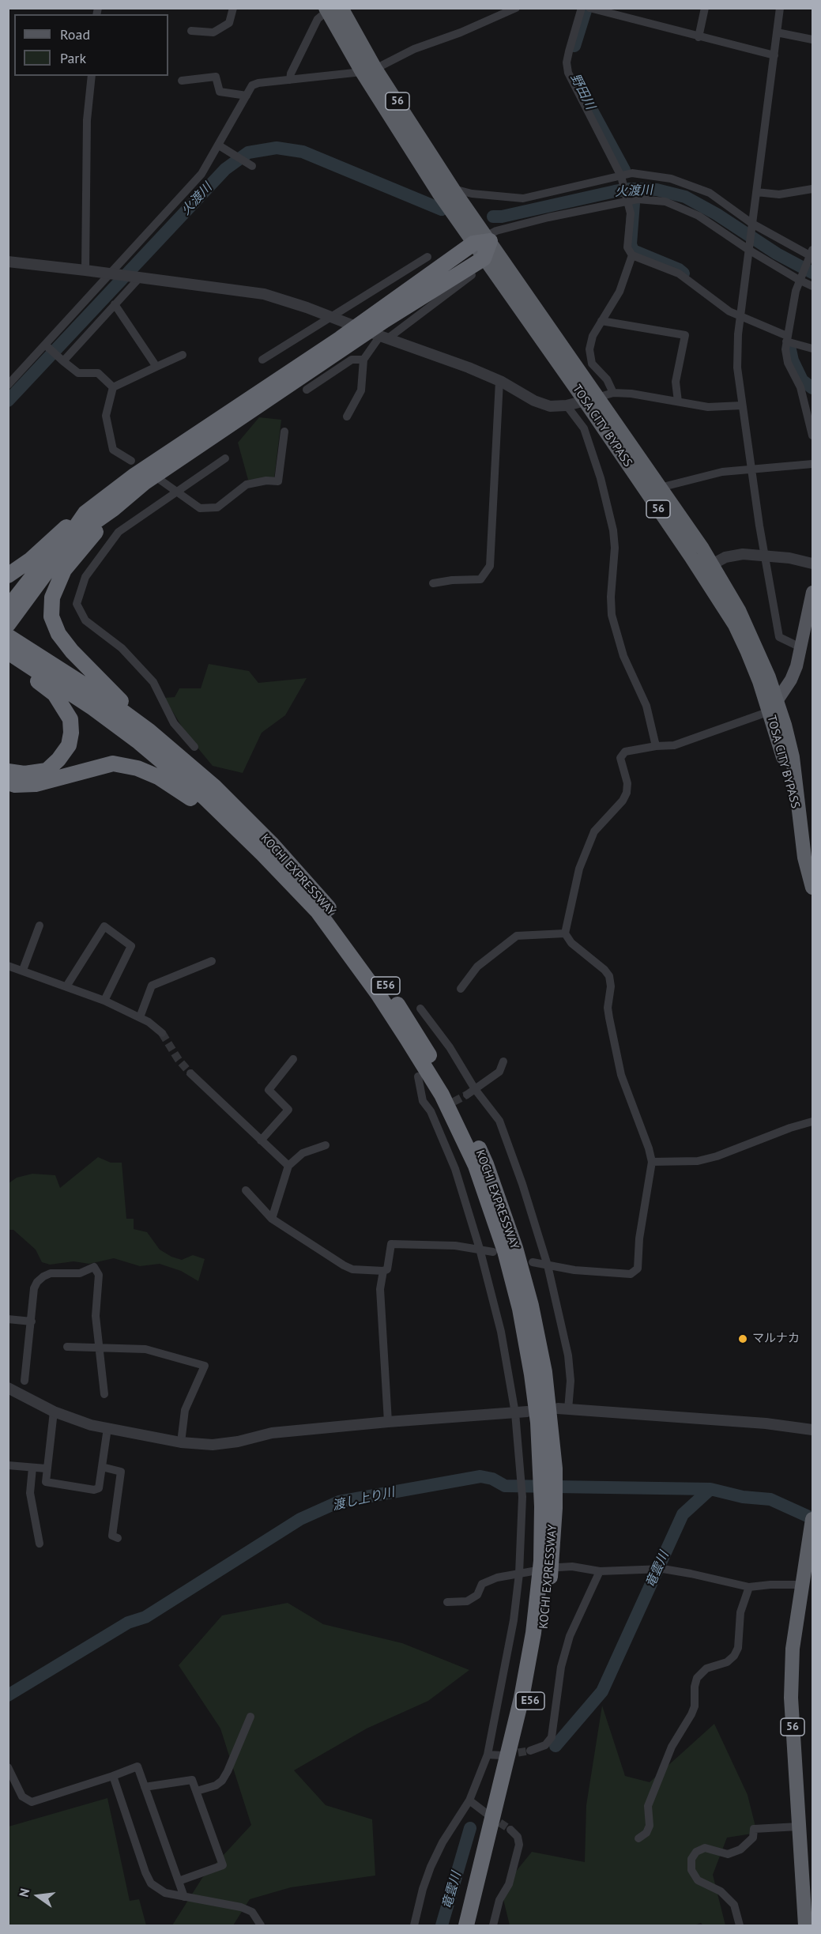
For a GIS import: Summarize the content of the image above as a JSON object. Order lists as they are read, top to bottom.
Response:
{
  "streets": {
    "highway": [
      "56",
      "TOSA CITY BYPASS",
      "KOCHI EXPRESSWAY",
      "E56"
    ]
  },
  "crossings": [
    ["56", "TOSA CITY BYPASS"]
  ],
  "water": [
    "野田川",
    "火渡川",
    "渡し上り川",
    "竜雲川"
  ],
  "places": ["マルナカ"],
  "legend": ["Road", "Park"],
  "north": "left"
}
